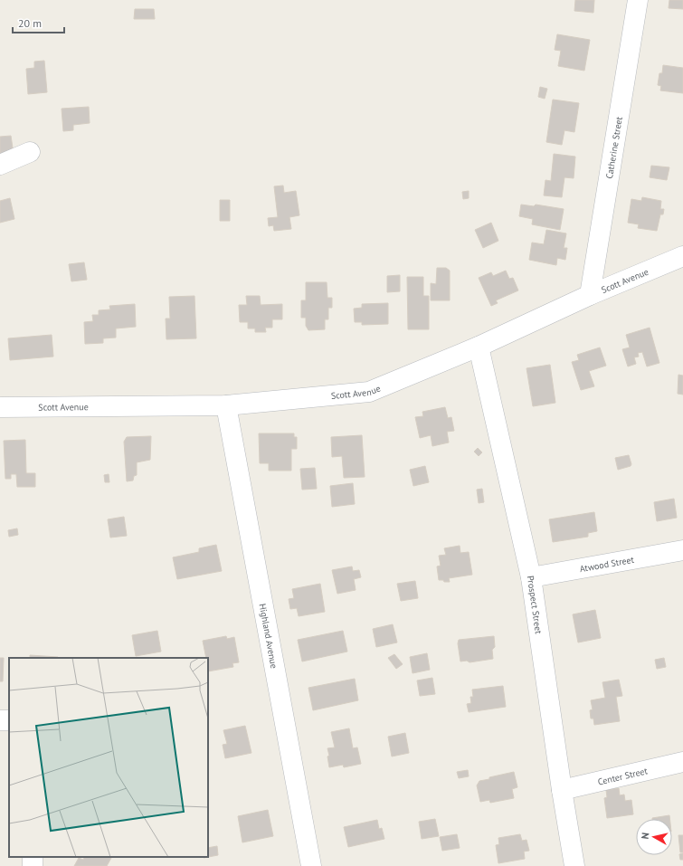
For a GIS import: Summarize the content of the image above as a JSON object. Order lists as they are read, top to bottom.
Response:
{
  "streets": {
    "street": [
      "Catherine Street",
      "Scott Avenue",
      "Atwood Street",
      "Prospect Street",
      "Highland Avenue",
      "Center Street"
    ]
  },
  "crossings": [
    ["Catherine Street", "Scott Avenue"],
    ["Scott Avenue", "Prospect Street"],
    ["Scott Avenue", "Highland Avenue"],
    ["Atwood Street", "Prospect Street"],
    ["Prospect Street", "Center Street"]
  ],
  "scale_bar": "20 m",
  "north": "left"
}
